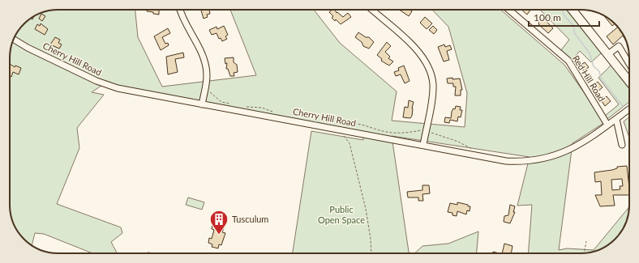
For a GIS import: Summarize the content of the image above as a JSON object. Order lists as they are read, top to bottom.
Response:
{
  "streets": {
    "street": ["Cherry Hill Road", "Red Hill Road"]
  },
  "crossings": [
    ["Cherry Hill Road", "Red Hill Road"]
  ],
  "parks": ["Public Open Space"],
  "places": {
    "building": ["Tusculum"]
  },
  "scale_bar": "100 m"
}
